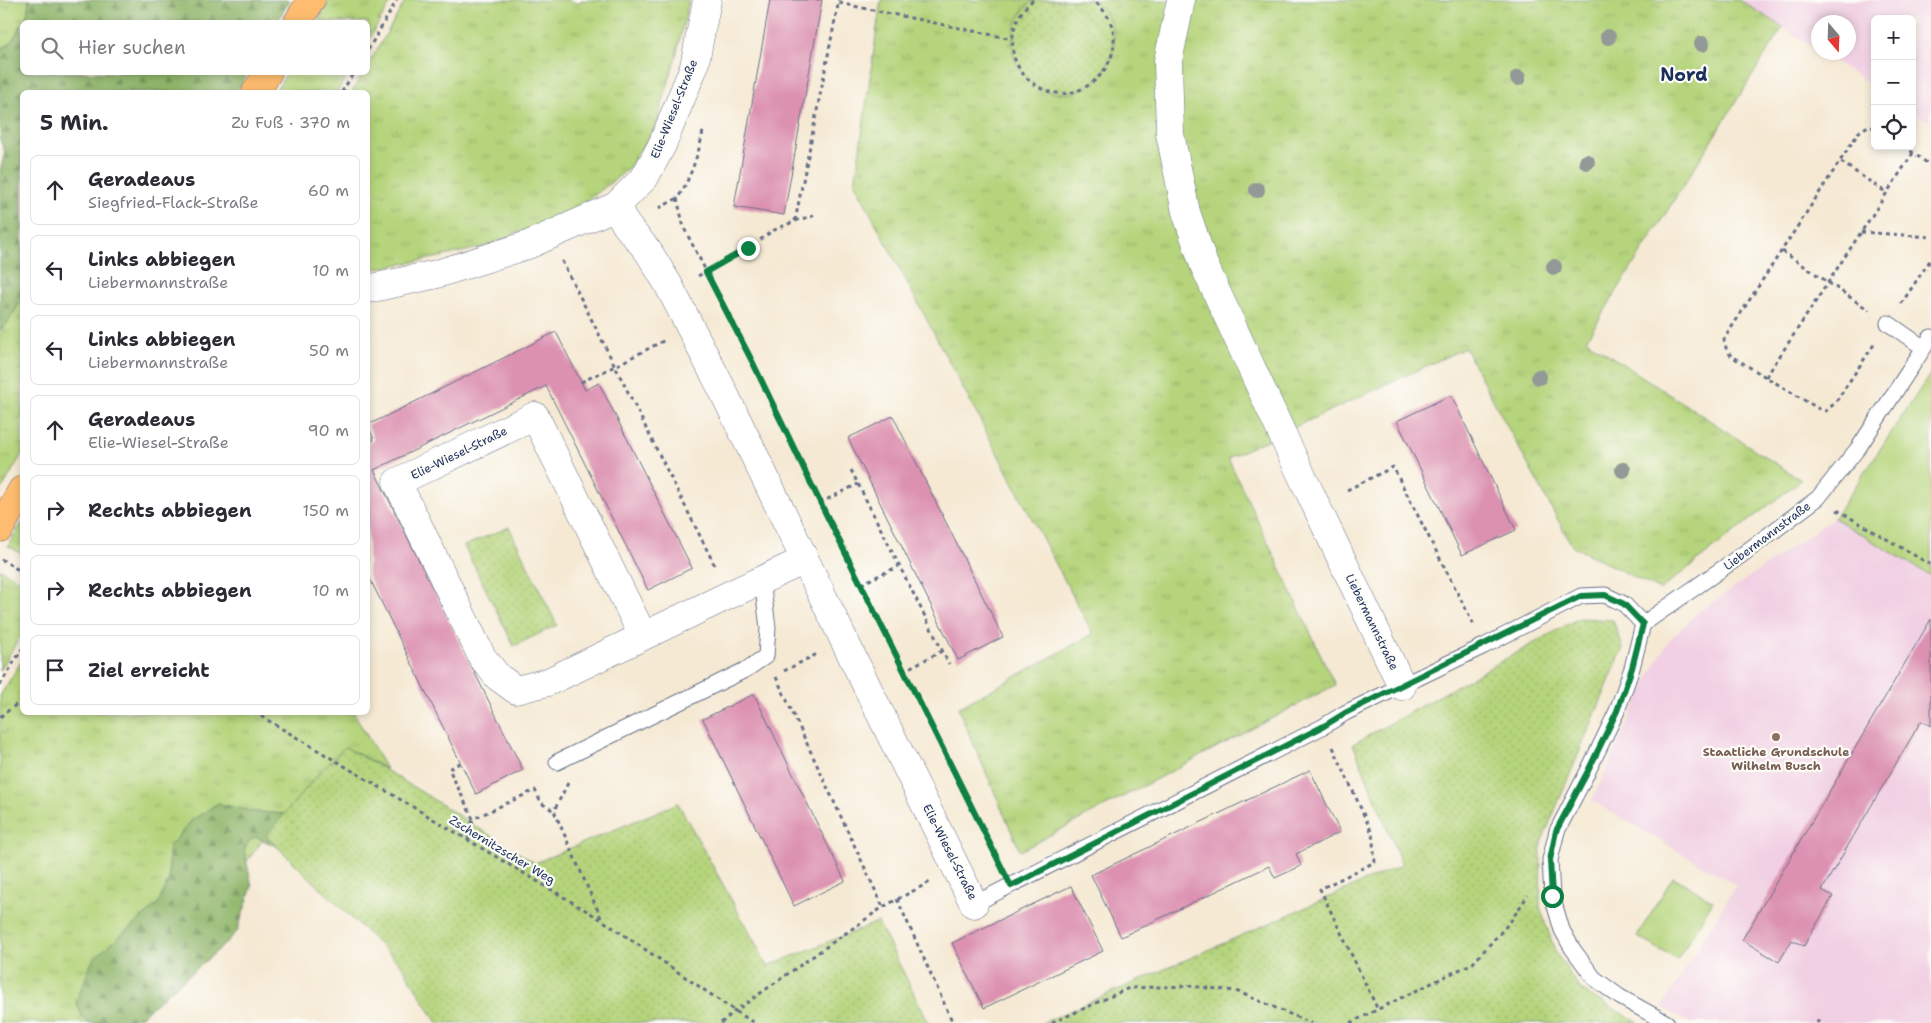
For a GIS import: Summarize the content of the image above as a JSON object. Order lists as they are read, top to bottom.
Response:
{
  "streets": {
    "street": ["Elie-Wiesel-Straße", "Liebermannstraße"],
    "path": ["Zschernitzscher Weg"]
  },
  "crossings": [
    ["Elie-Wiesel-Straße", "Liebermannstraße"]
  ],
  "districts": ["Nord"],
  "places": ["Staatliche Grundschule Wilhelm Busch"],
  "north": "bottom",
  "page": {
    "map_buttons": ["+", "−"],
    "search": "Hier suchen",
    "heading": ["5 Min.", "Zu Fuß · 370 m"],
    "list": [
      ["Geradeaus", "Siegfried-Flack-Straße", "60 m"],
      ["Links abbiegen", "Liebermannstraße", "10 m"],
      ["Links abbiegen", "Liebermannstraße", "50 m"],
      ["Geradeaus", "Elie-Wiesel-Straße", "90 m"],
      ["Rechts abbiegen", "150 m"],
      ["Rechts abbiegen", "10 m"],
      "Ziel erreicht"
    ]
  }
}
